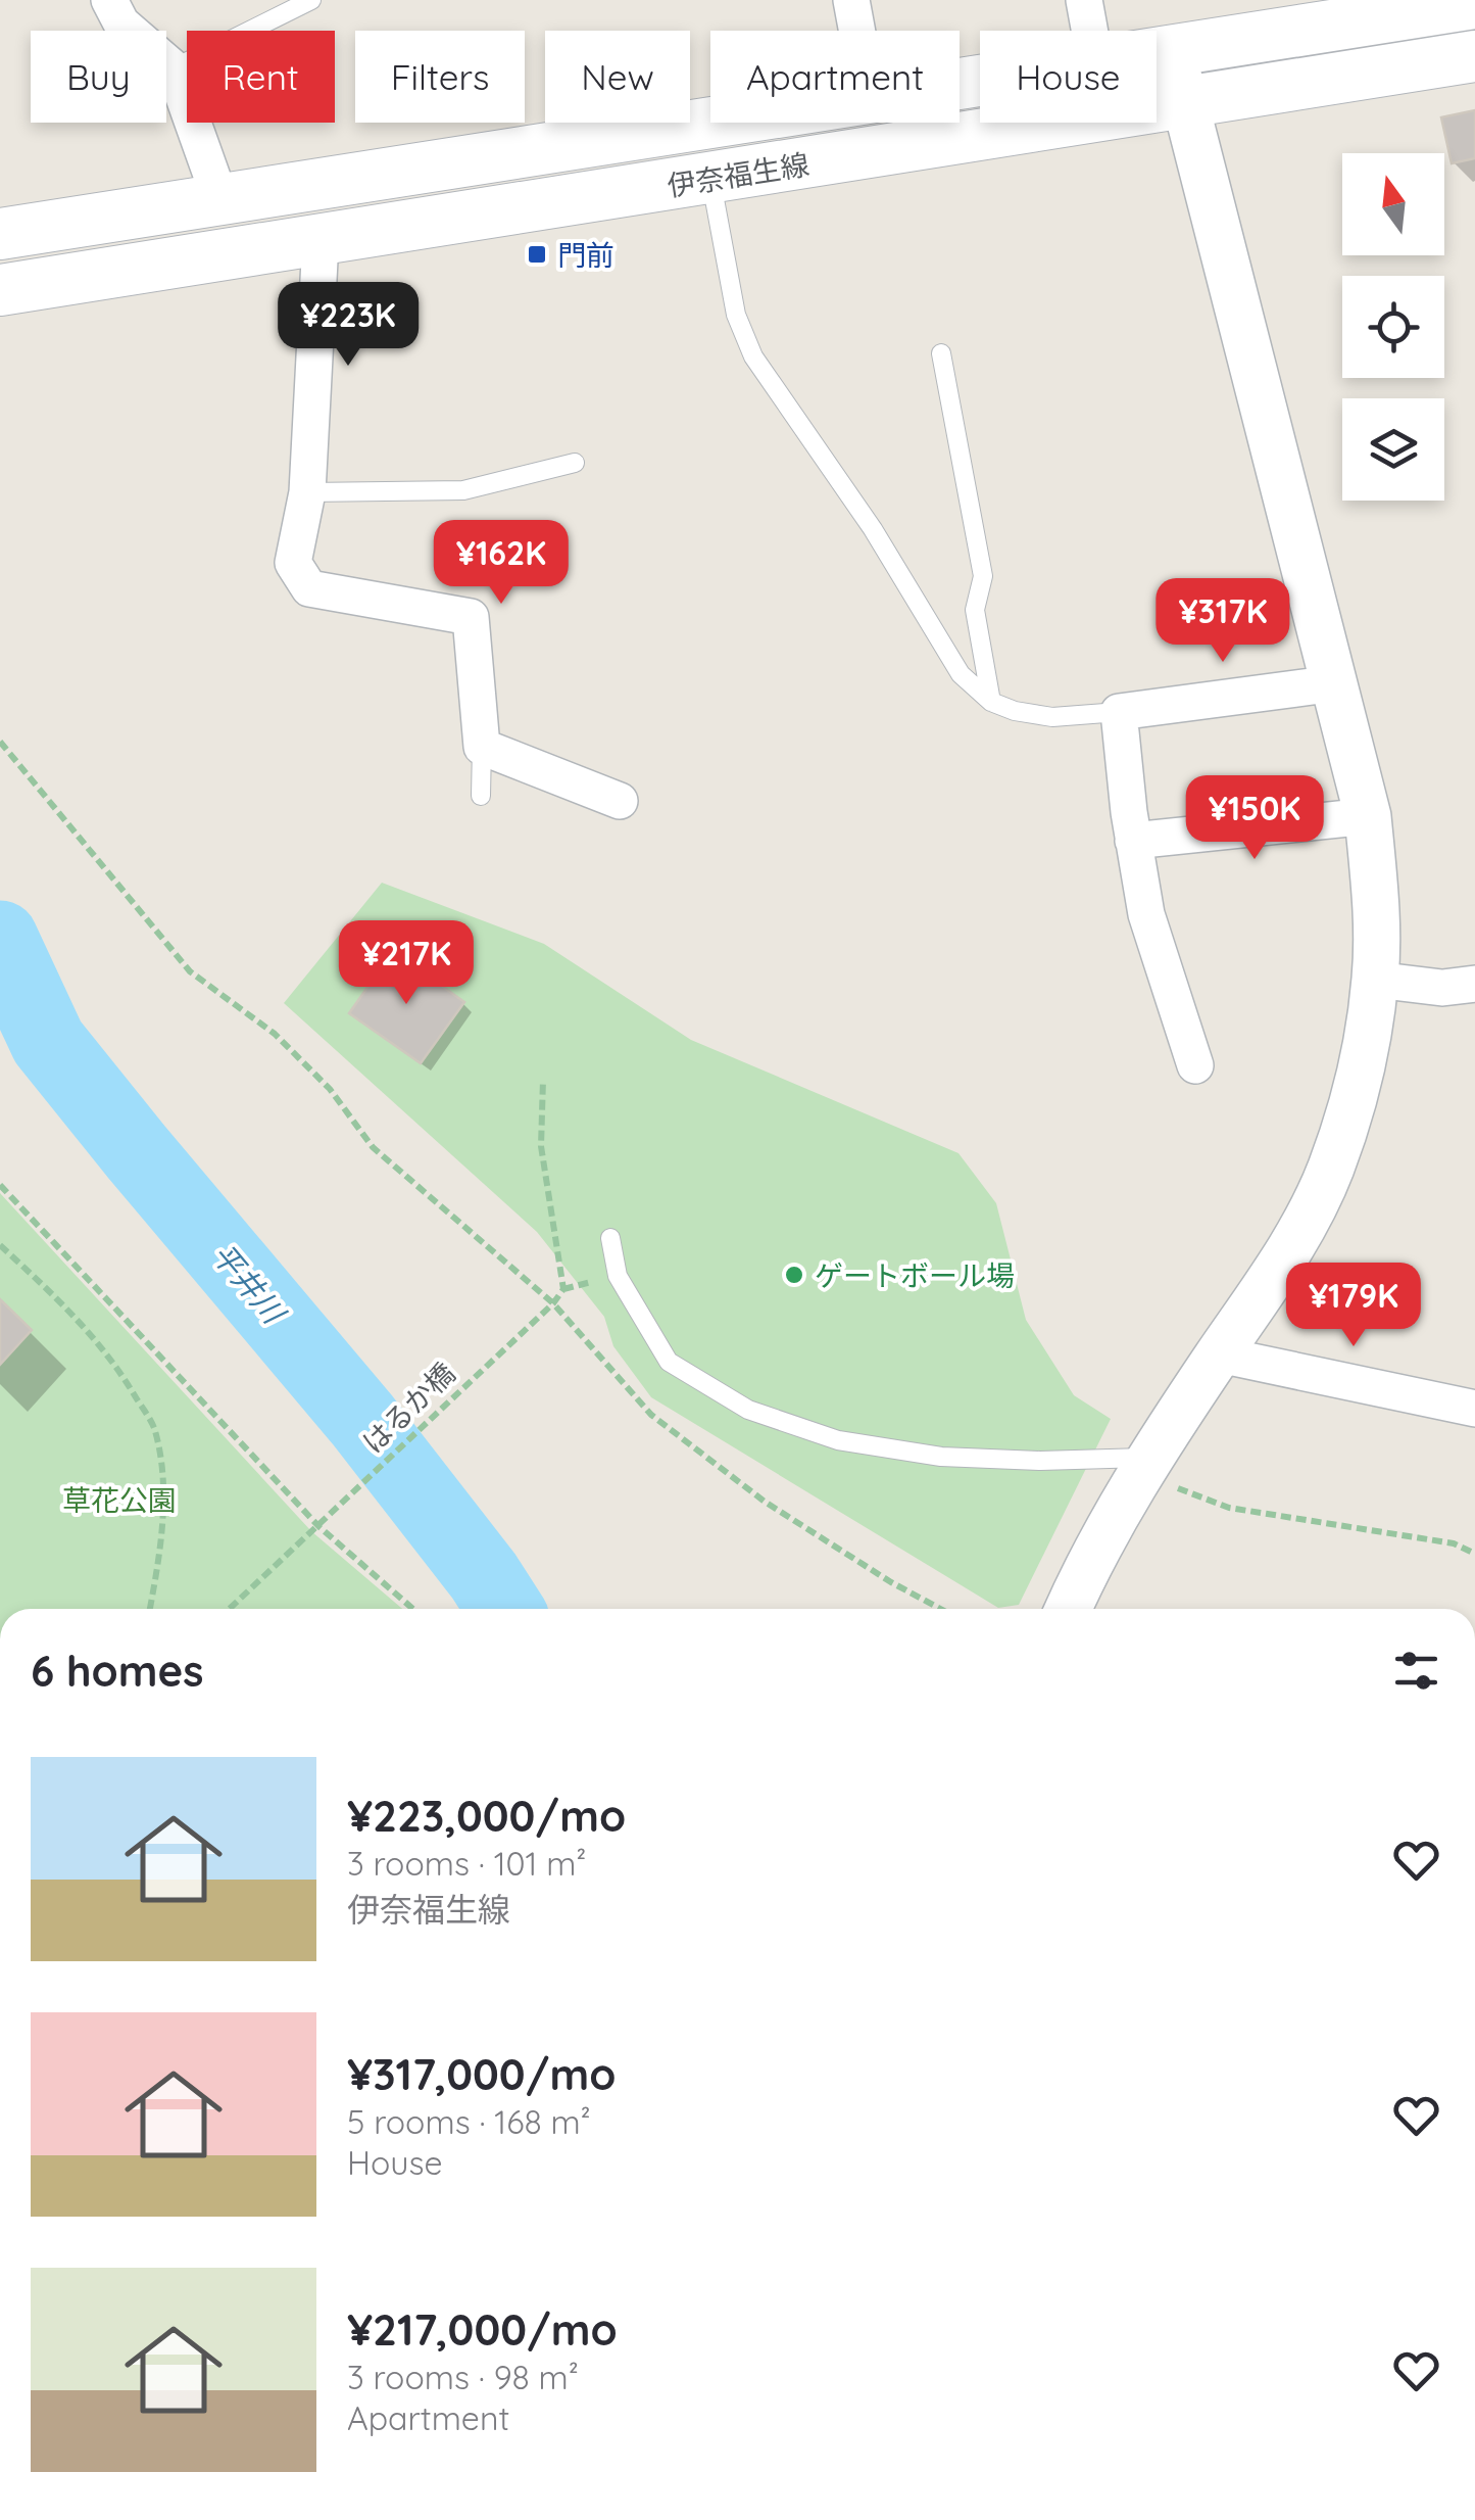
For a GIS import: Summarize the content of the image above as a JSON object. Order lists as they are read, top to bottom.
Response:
{
  "streets": {
    "main road": ["伊奈福生線"],
    "path": ["はるか橋"]
  },
  "water": ["平井川"],
  "parks": ["草花公園"],
  "places": {
    "transit": ["門前"],
    "other": ["ゲートボール場"]
  },
  "north": "top",
  "page": {
    "chip": [
      "Buy",
      "Rent",
      "Filters",
      "New",
      "Apartment",
      "House"
    ],
    "price": [
      "¥223K",
      "¥162K",
      "¥317K",
      "¥150K",
      "¥217K",
      "¥179K"
    ],
    "heading": "6 homes",
    "list": [
      {
        "name": "¥223,000/mo",
        "note": "3 rooms · 101 m² · 伊奈福生線"
      },
      {
        "name": "¥317,000/mo",
        "note": "5 rooms · 168 m² · House"
      },
      {
        "name": "¥217,000/mo",
        "note": "3 rooms · 98 m² · Apartment"
      }
    ]
  }
}
